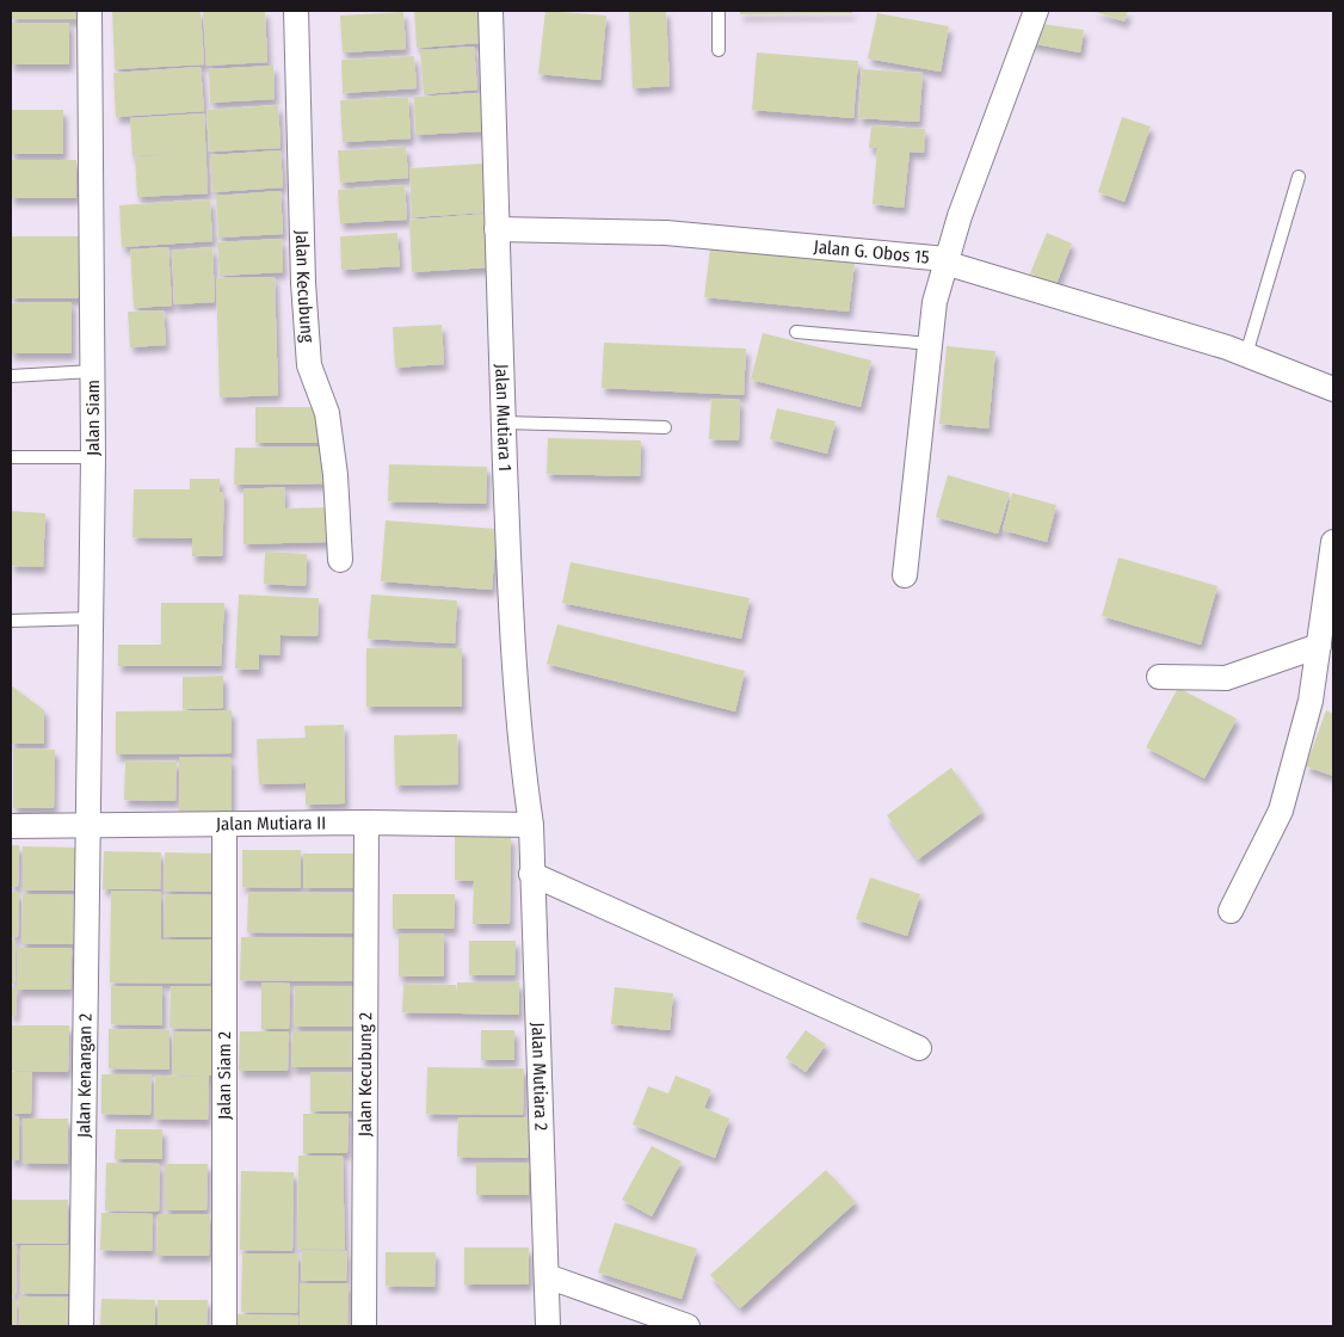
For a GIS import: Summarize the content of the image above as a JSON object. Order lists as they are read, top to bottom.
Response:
{
  "streets": {
    "street": [
      "Jalan G. Obos 15",
      "Jalan Kecubung",
      "Jalan Siam",
      "Jalan Mutiara 1",
      "Jalan Mutiara II",
      "Jalan Kecubung 2",
      "Jalan Kenangan 2",
      "Jalan Siam 2",
      "Jalan Mutiara 2"
    ]
  },
  "crossings": [
    ["Jalan G. Obos 15", "Jalan Mutiara 1"],
    ["Jalan Siam", "Jalan Mutiara II"],
    ["Jalan Siam", "Jalan Kenangan 2"],
    ["Jalan Mutiara 1", "Jalan Mutiara II"],
    ["Jalan Mutiara 1", "Jalan Mutiara 2"],
    ["Jalan Mutiara II", "Jalan Kecubung 2"],
    ["Jalan Mutiara II", "Jalan Kenangan 2"],
    ["Jalan Mutiara II", "Jalan Siam 2"],
    ["Jalan Mutiara II", "Jalan Mutiara 2"]
  ]
}
